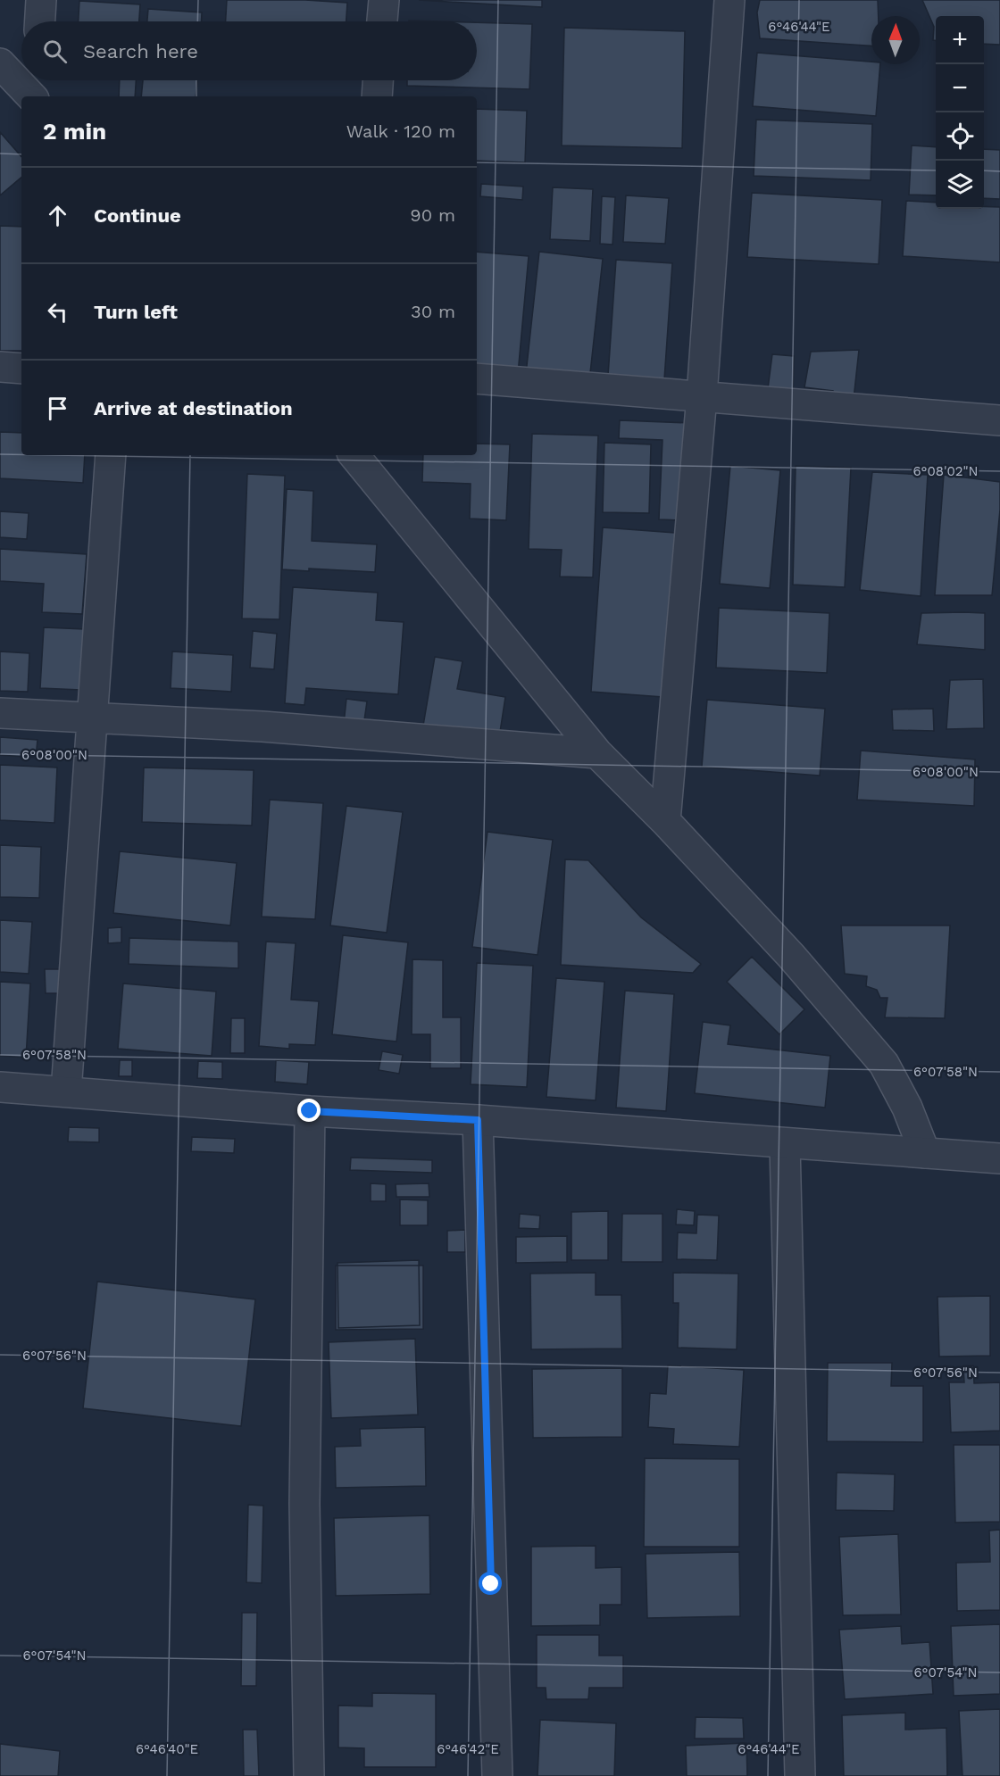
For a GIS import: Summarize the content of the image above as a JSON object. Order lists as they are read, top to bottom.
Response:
{
  "north": "top",
  "page": {
    "map_buttons": ["+", "−"],
    "search": "Search here",
    "heading": ["2 min", "Walk · 120 m"],
    "list": [
      ["Continue", "90 m"],
      ["Turn left", "30 m"],
      "Arrive at destination"
    ]
  },
  "coordinates": [
    "6°46'44\"E",
    "6°08'02\"N",
    "6°08'00\"N",
    "6°07'58\"N",
    "6°07'56\"N",
    "6°07'54\"N",
    "6°46'40\"E",
    "6°46'42\"E"
  ]
}
